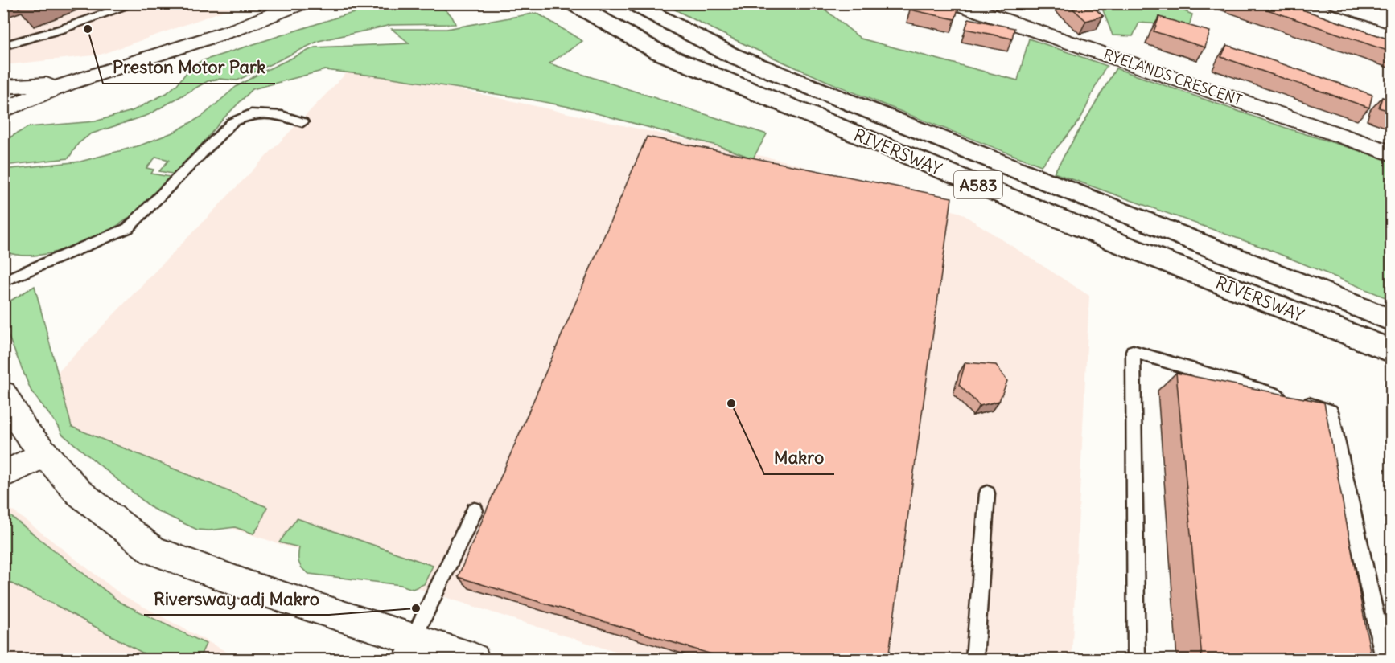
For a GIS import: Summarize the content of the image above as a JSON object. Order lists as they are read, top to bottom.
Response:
{
  "streets": {
    "highway": ["RIVERSWAY", "A583"],
    "street": ["RYELANDS CRESCENT"]
  },
  "places": ["Preston Motor Park", "Makro", "Riversway adj Makro"]
}
